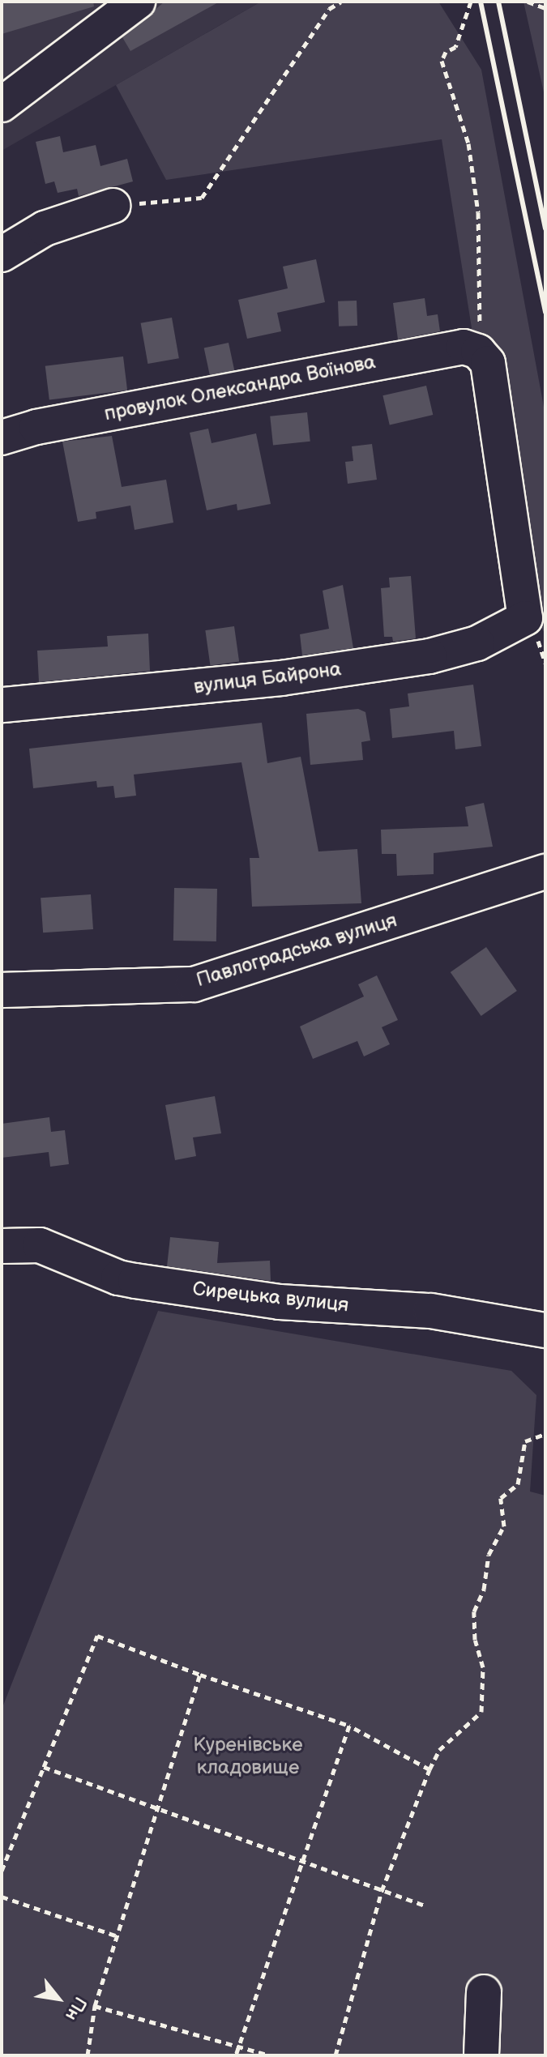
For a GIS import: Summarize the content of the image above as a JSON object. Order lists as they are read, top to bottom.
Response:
{
  "streets": {
    "street": [
      "провулок Олександра Воїнова",
      "вулиця Байрона",
      "Павлоградська вулиця",
      "Сирецька вулиця"
    ]
  },
  "crossings": [
    ["провулок Олександра Воїнова", "вулиця Байрона"]
  ],
  "parks": ["Куренівське кладовище"],
  "north": "bottom right"
}
